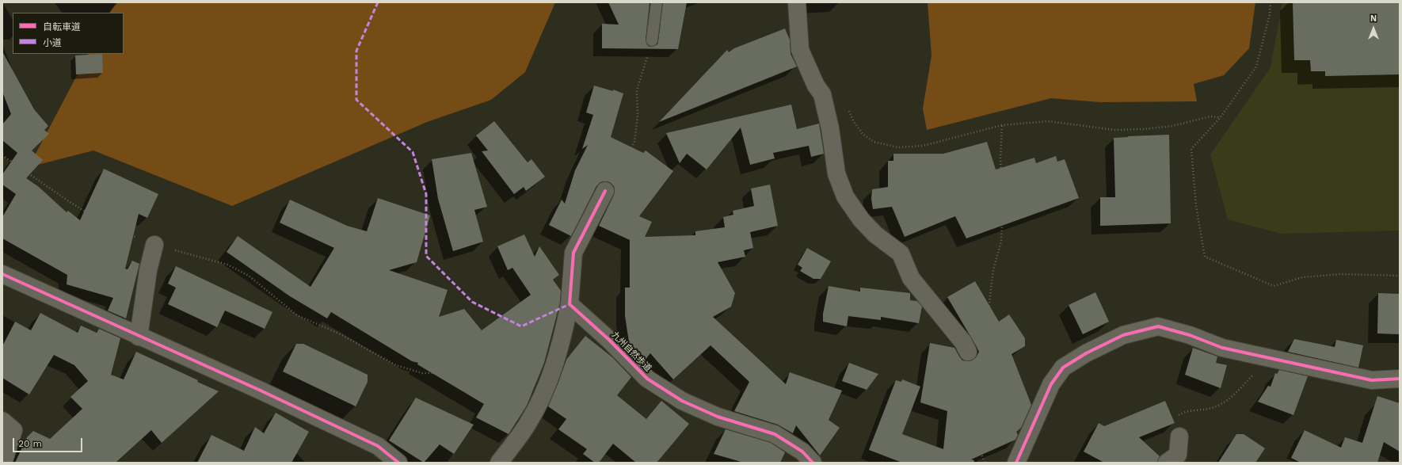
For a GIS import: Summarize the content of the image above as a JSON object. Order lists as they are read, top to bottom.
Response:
{
  "streets": {
    "street": ["九州自然歩道"]
  },
  "legend": ["自転車道", "小道"],
  "scale_bar": "20 m",
  "north": "top"
}
